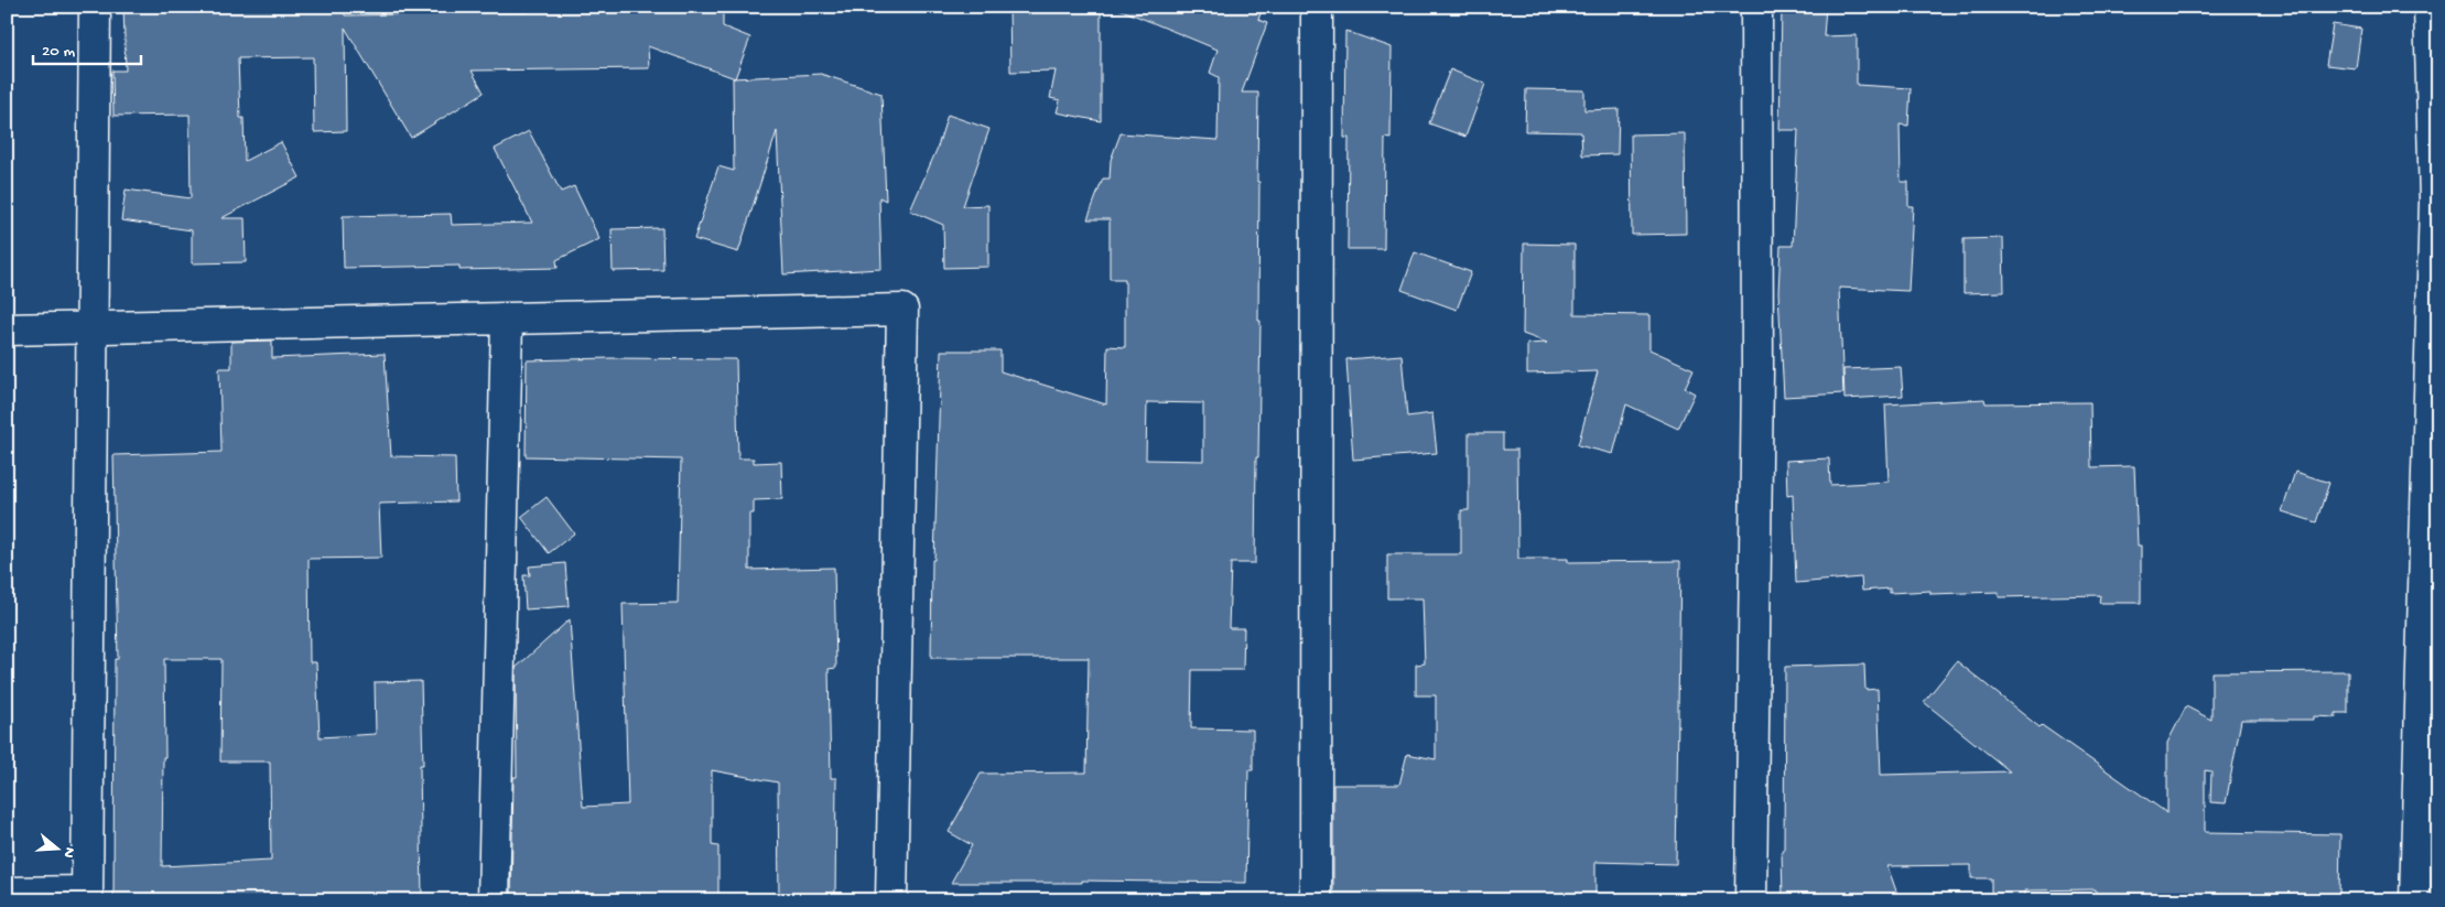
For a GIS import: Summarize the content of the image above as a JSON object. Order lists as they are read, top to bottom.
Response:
{
  "scale_bar": "20 m",
  "north": "right"
}
